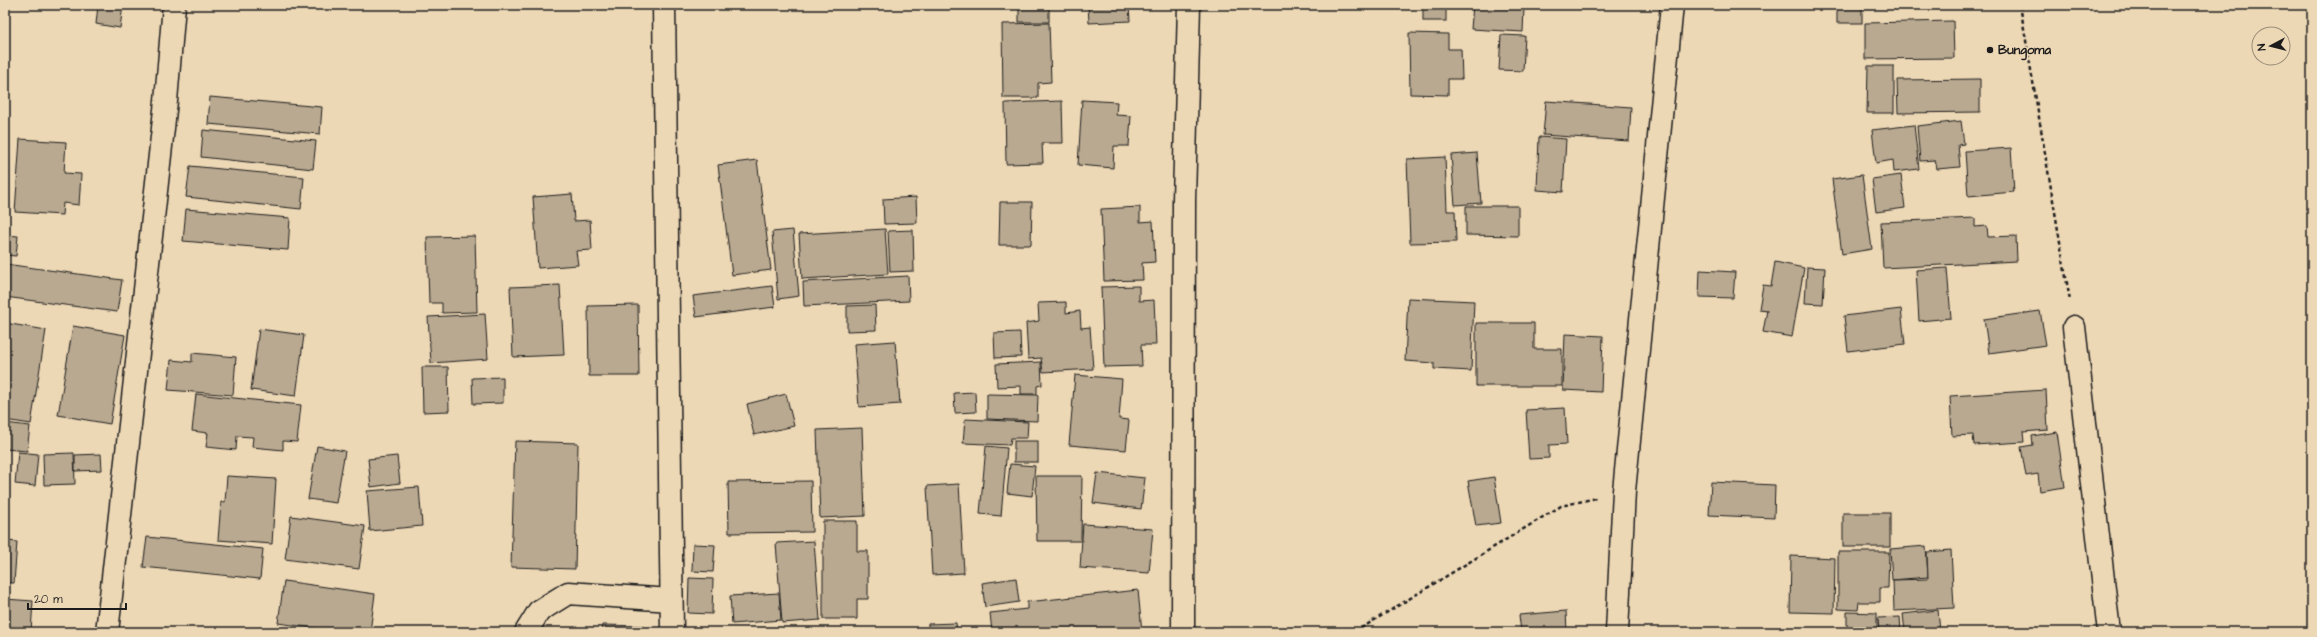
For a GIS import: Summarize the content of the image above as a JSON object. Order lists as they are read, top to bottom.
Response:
{
  "places": ["Bungoma"],
  "scale_bar": "20 m",
  "north": "left"
}
